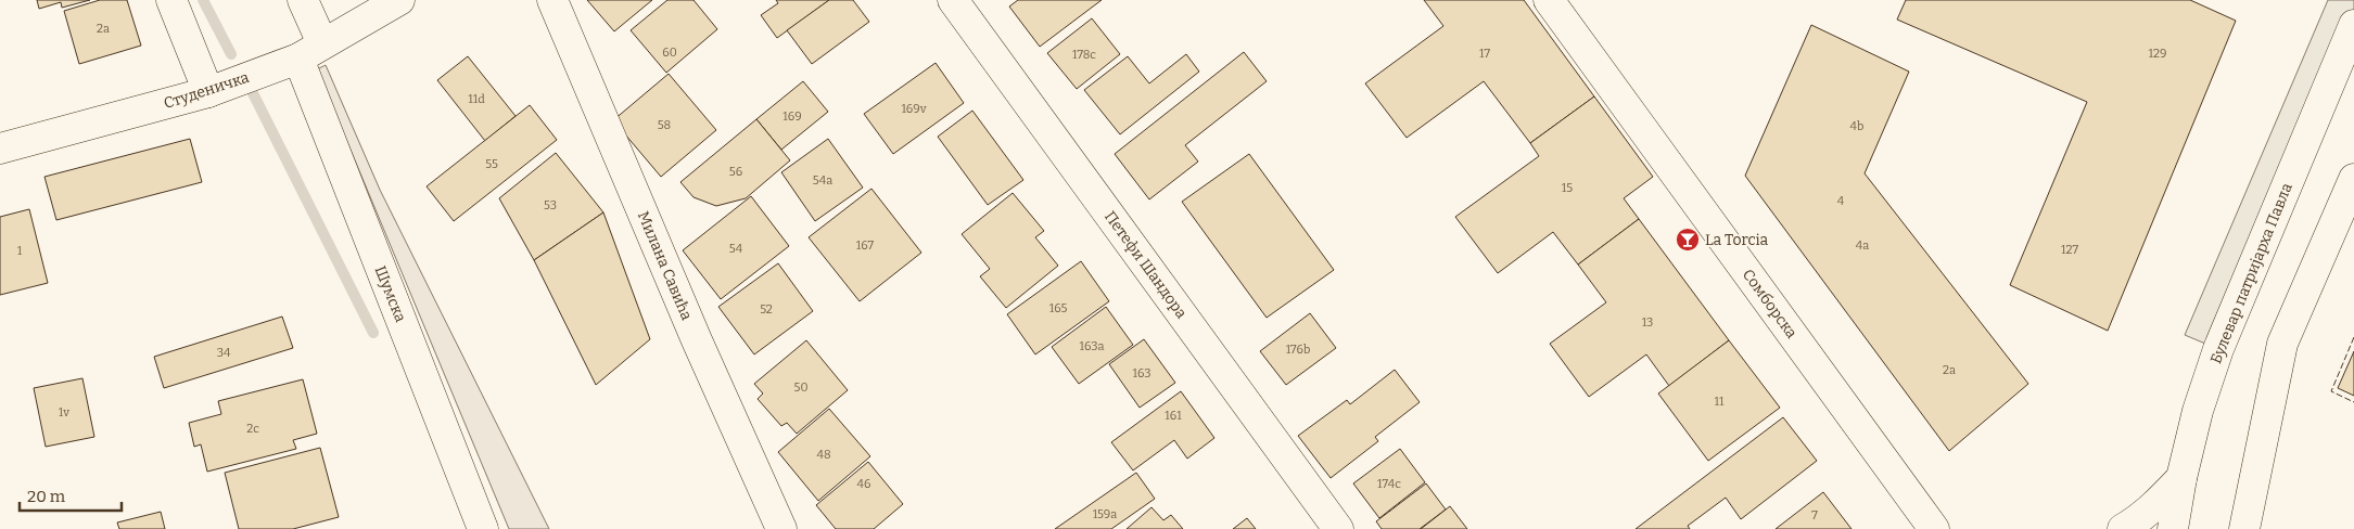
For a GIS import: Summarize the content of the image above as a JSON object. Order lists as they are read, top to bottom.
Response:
{
  "streets": {
    "street": [
      "Студеничка",
      "Петефи Шандора",
      "Милана Савића",
      "Булевар патријарха Павла",
      "Шумска",
      "Сомборска"
    ]
  },
  "crossings": [
    ["Студеничка", "Шумска"]
  ],
  "places": {
    "bar": ["La Torcia"]
  },
  "house_numbers": [
    "2a",
    "60",
    "17",
    "129",
    "178c",
    "11d",
    "169v",
    "169",
    "58",
    "4b",
    "55",
    "56",
    "54a",
    "15",
    "4",
    "53",
    "167",
    "4a",
    "54",
    "127",
    "1",
    "165",
    "52",
    "13",
    "163a",
    "176b",
    "34",
    "2a",
    "163",
    "50",
    "11",
    "1v",
    "161",
    "2c",
    "48",
    "46",
    "174c",
    "159a",
    "7"
  ],
  "scale_bar": "20 m"
}
